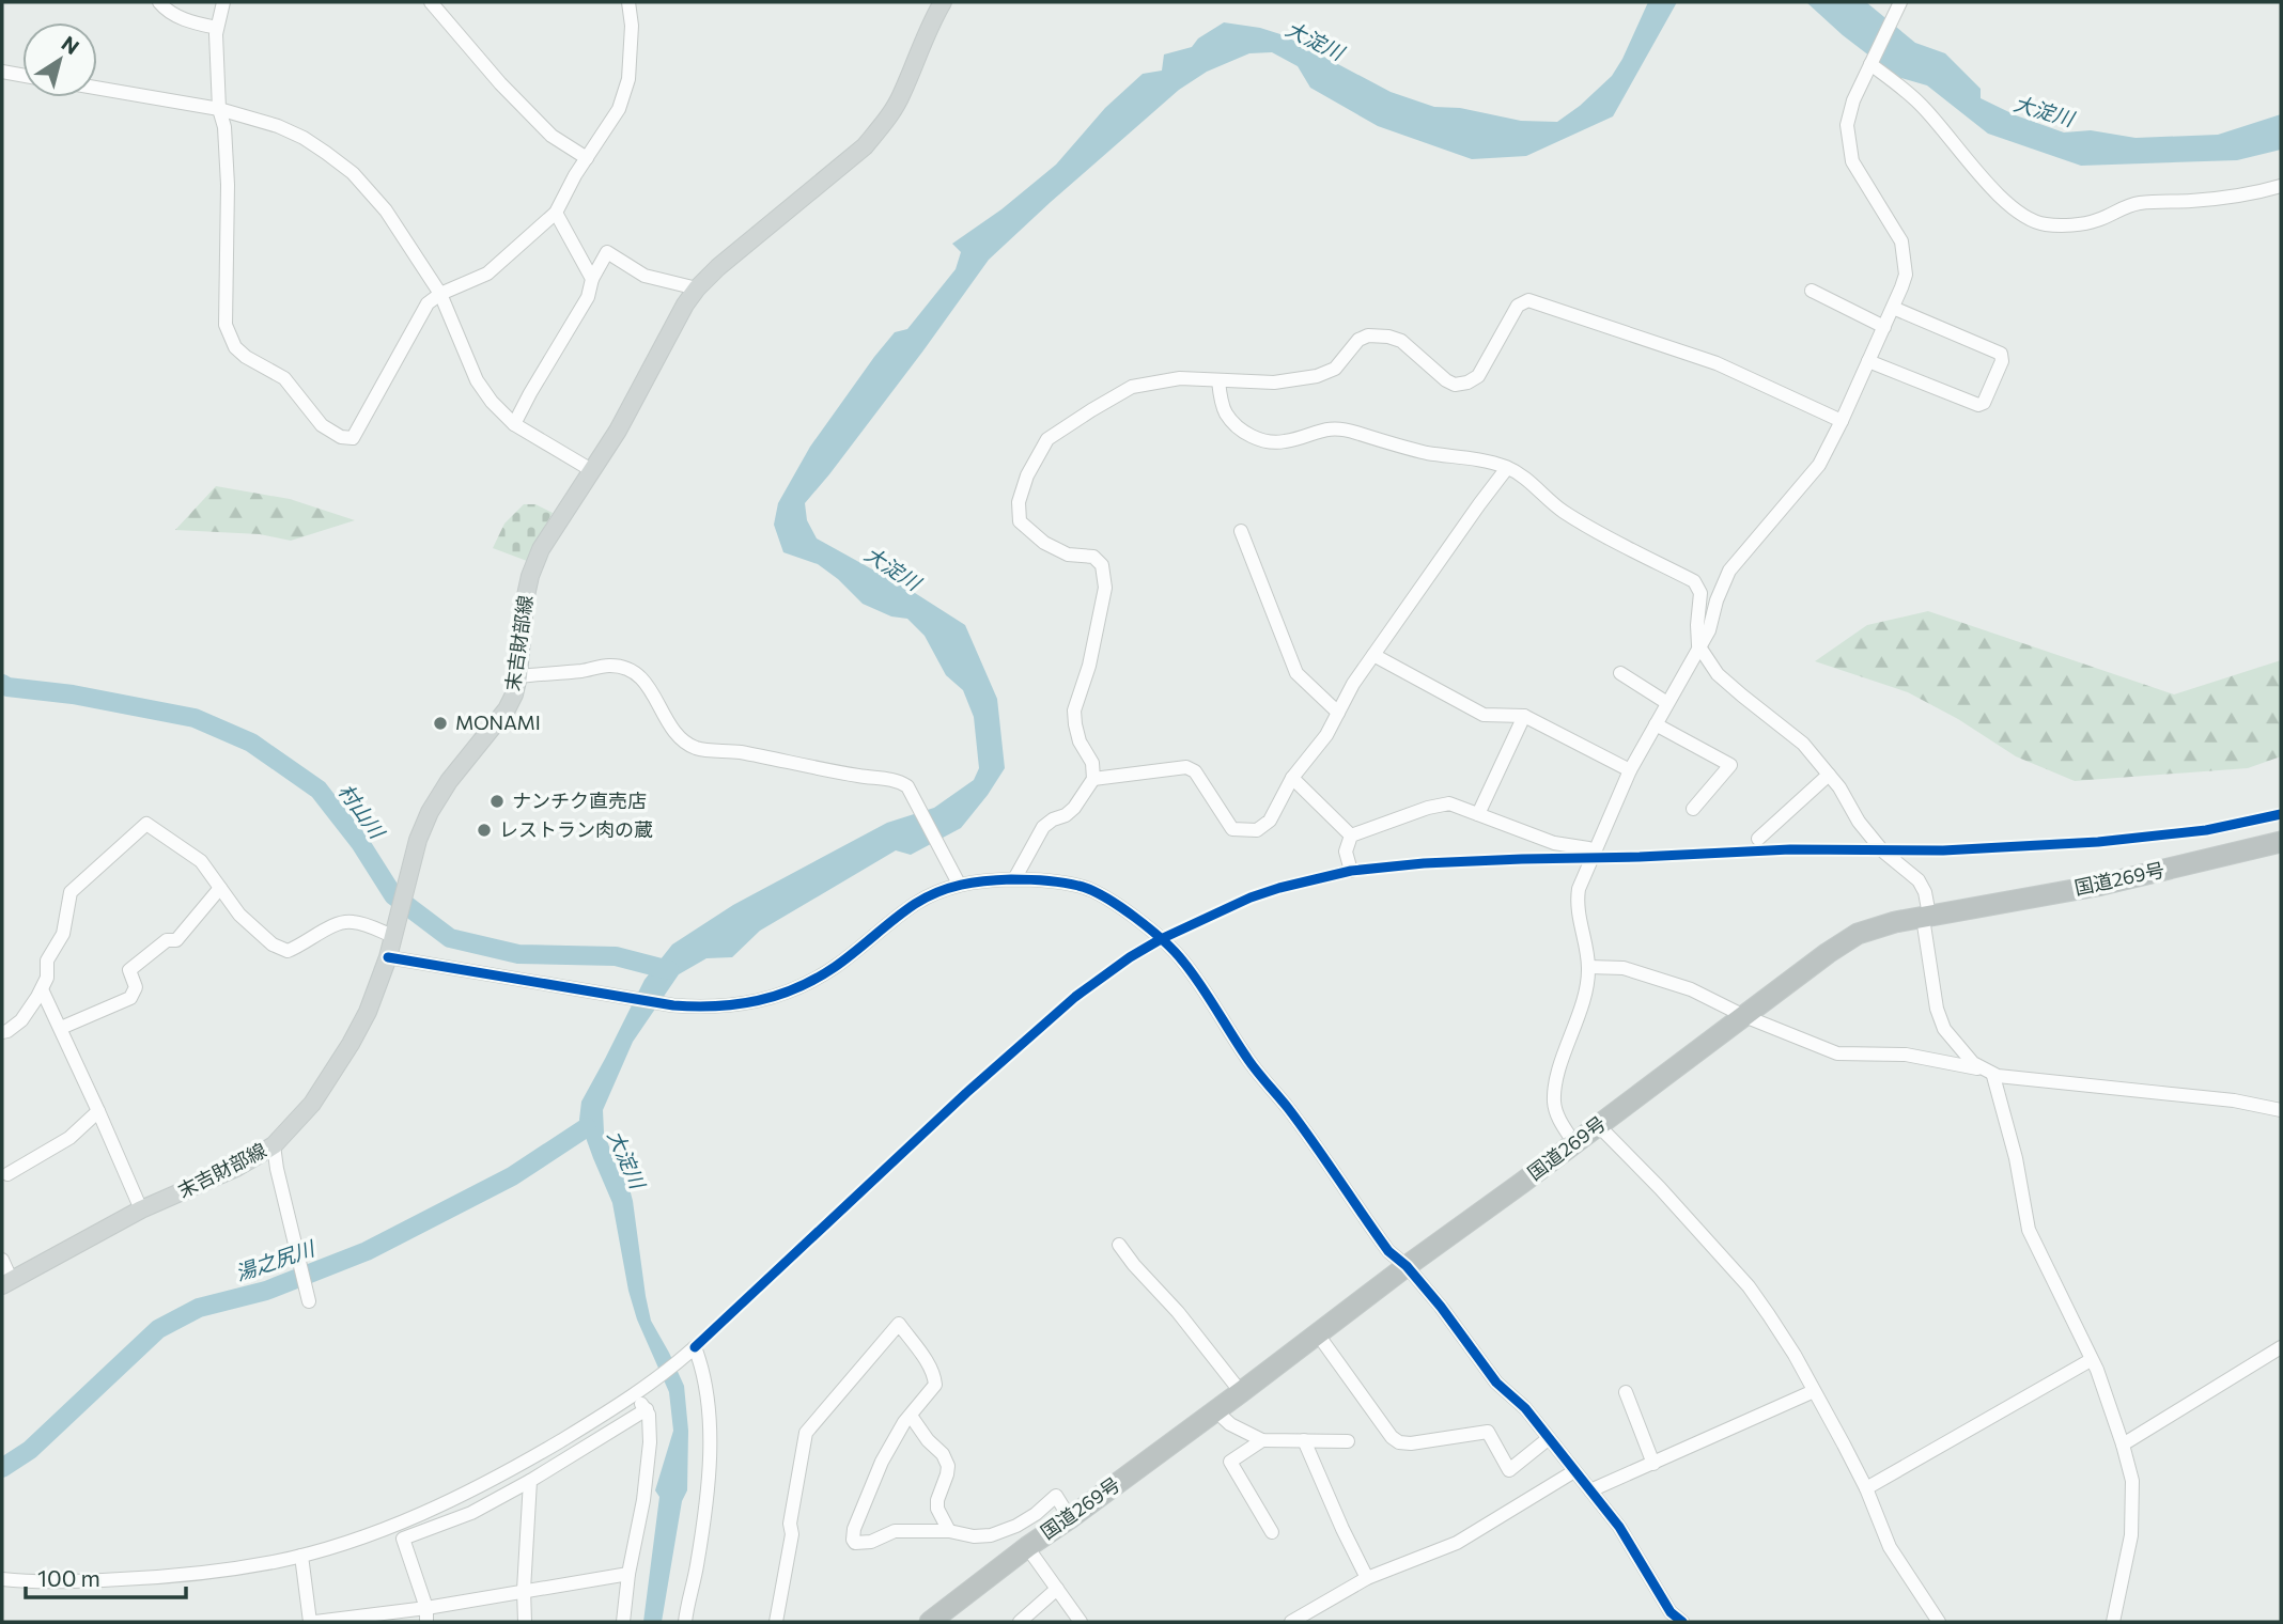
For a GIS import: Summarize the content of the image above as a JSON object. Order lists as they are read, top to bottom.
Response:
{
  "streets": {
    "highway": ["国道269号"],
    "main road": ["末吉財部線"]
  },
  "water": ["大淀川", "村山川", "湯之尻川"],
  "places": ["MONAMI", "ナンチク直売店", "レストラン肉の蔵"],
  "scale_bar": "100 m",
  "north": "top right"
}
